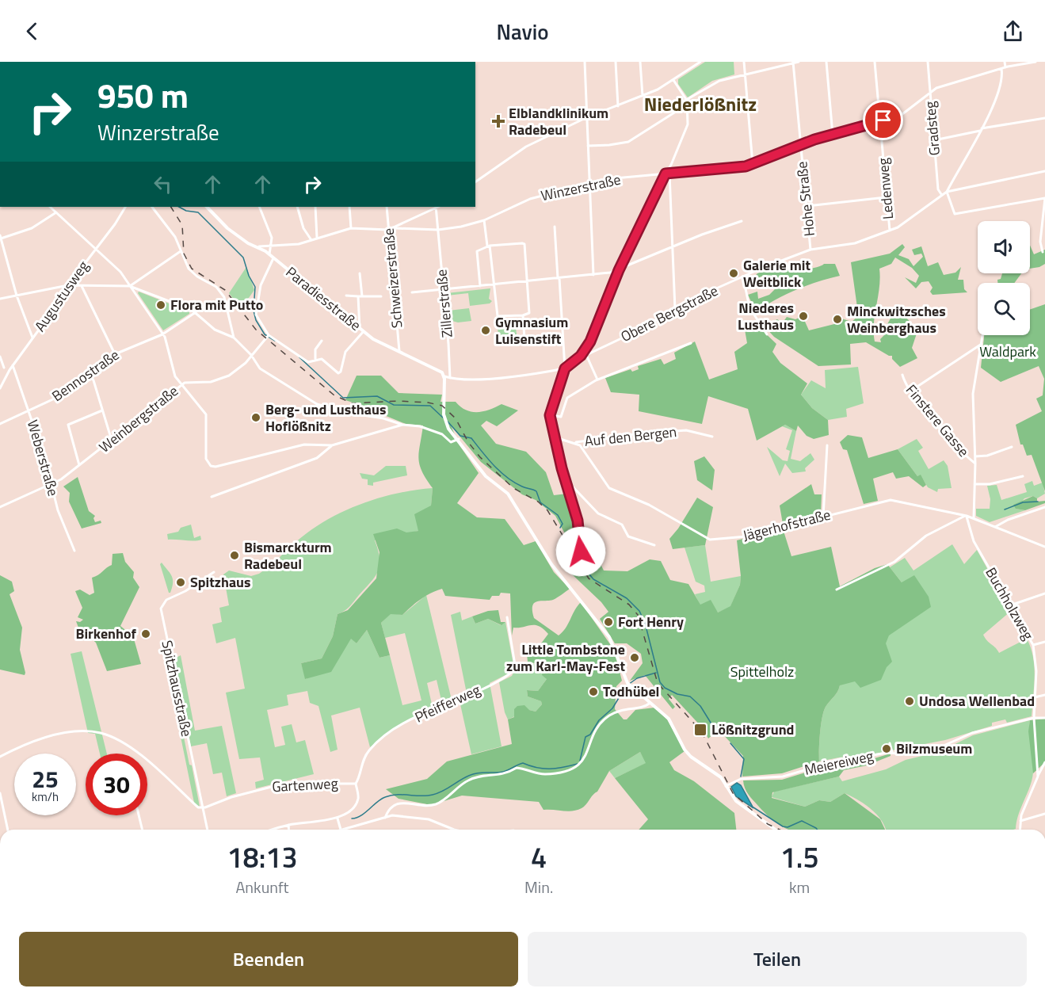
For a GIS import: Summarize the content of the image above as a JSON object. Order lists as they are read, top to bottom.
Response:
{
  "streets": {
    "street": [
      "Gradsteg",
      "Winzerstraße",
      "Ledenweg",
      "Hohe Straße",
      "Schweizerstraße",
      "Augustusweg",
      "Paradiesstraße",
      "Zillerstraße",
      "Obere Bergstraße",
      "Bennostraße",
      "Weinbergstraße",
      "Finstere Gasse",
      "Auf den Bergen",
      "Weberstraße",
      "Jägerhofstraße",
      "Buchholzweg",
      "Spitzhausstraße",
      "Pfeifferweg",
      "Meiereiweg",
      "Gartenweg"
    ]
  },
  "crossings": [
    ["Gradsteg", "Winzerstraße"],
    ["Gradsteg", "Obere Bergstraße"],
    ["Winzerstraße", "Ledenweg"],
    ["Winzerstraße", "Hohe Straße"],
    ["Winzerstraße", "Zillerstraße"],
    ["Ledenweg", "Obere Bergstraße"],
    ["Hohe Straße", "Obere Bergstraße"],
    ["Schweizerstraße", "Paradiesstraße"],
    ["Augustusweg", "Weberstraße"],
    ["Paradiesstraße", "Zillerstraße"],
    ["Bennostraße", "Weberstraße"],
    ["Weinbergstraße", "Weberstraße"],
    ["Auf den Bergen", "Jägerhofstraße"],
    ["Jägerhofstraße", "Buchholzweg"],
    ["Buchholzweg", "Meiereiweg"],
    ["Spitzhausstraße", "Gartenweg"],
    ["Pfeifferweg", "Gartenweg"]
  ],
  "districts": ["Niederlößnitz"],
  "parks": ["Waldpark", "Spittelholz"],
  "places": {
    "health": ["Elblandklinikum Radebeul"],
    "other": [
      "Galerie mit Weitblick",
      "Flora mit Putto",
      "Niederes Lusthaus",
      "Minckwitzsches Weinberghaus",
      "Gymnasium Luisenstift",
      "Berg- und Lusthaus Hoflößnitz",
      "Bismarckturm Radebeul",
      "Spitzhaus",
      "Fort Henry",
      "Birkenhof",
      "Little Tombstone zum Karl-May-Fest",
      "Todhübel",
      "Undosa Wellenbad",
      "Bilzmuseum"
    ],
    "transit": ["Lößnitzgrund"]
  },
  "page": {
    "header": "Navio",
    "turn": ["950 m", "Winzerstraße"],
    "speed": "25 km/h",
    "limit": "30",
    "eta": [
      "18:13",
      "Ankunft",
      "4",
      "Min.",
      "1.5",
      "km"
    ],
    "buttons": ["Beenden", "Teilen"]
  }
}
